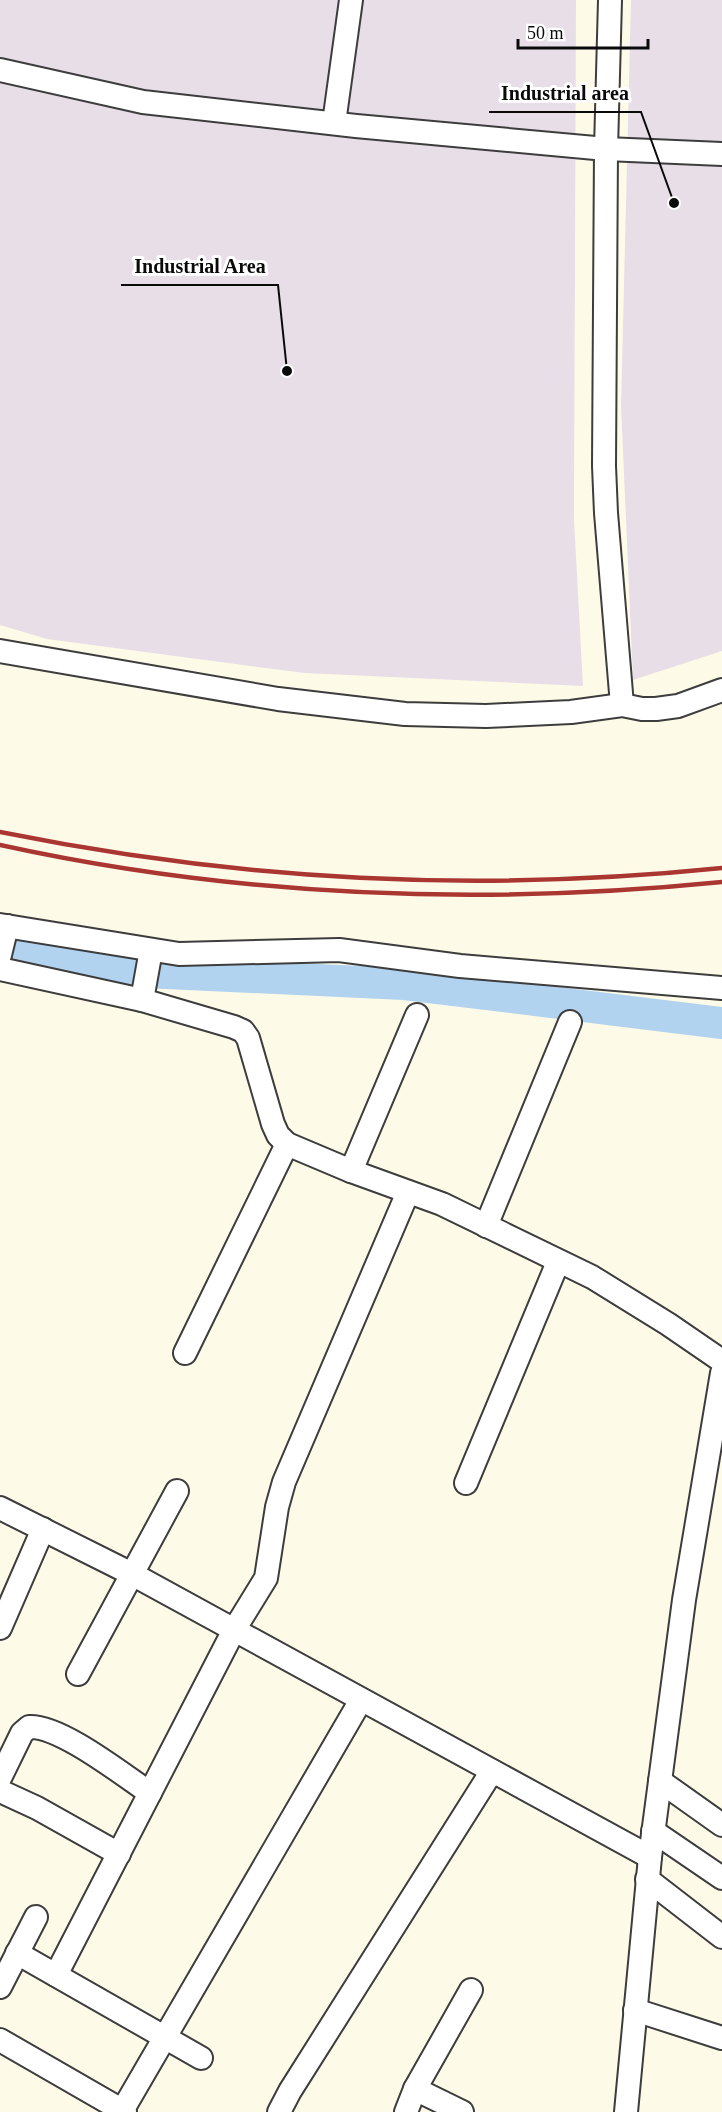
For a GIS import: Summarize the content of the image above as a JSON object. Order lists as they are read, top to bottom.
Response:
{
  "places": ["Industrial area", "Industrial Area"],
  "scale_bar": "50 m"
}
